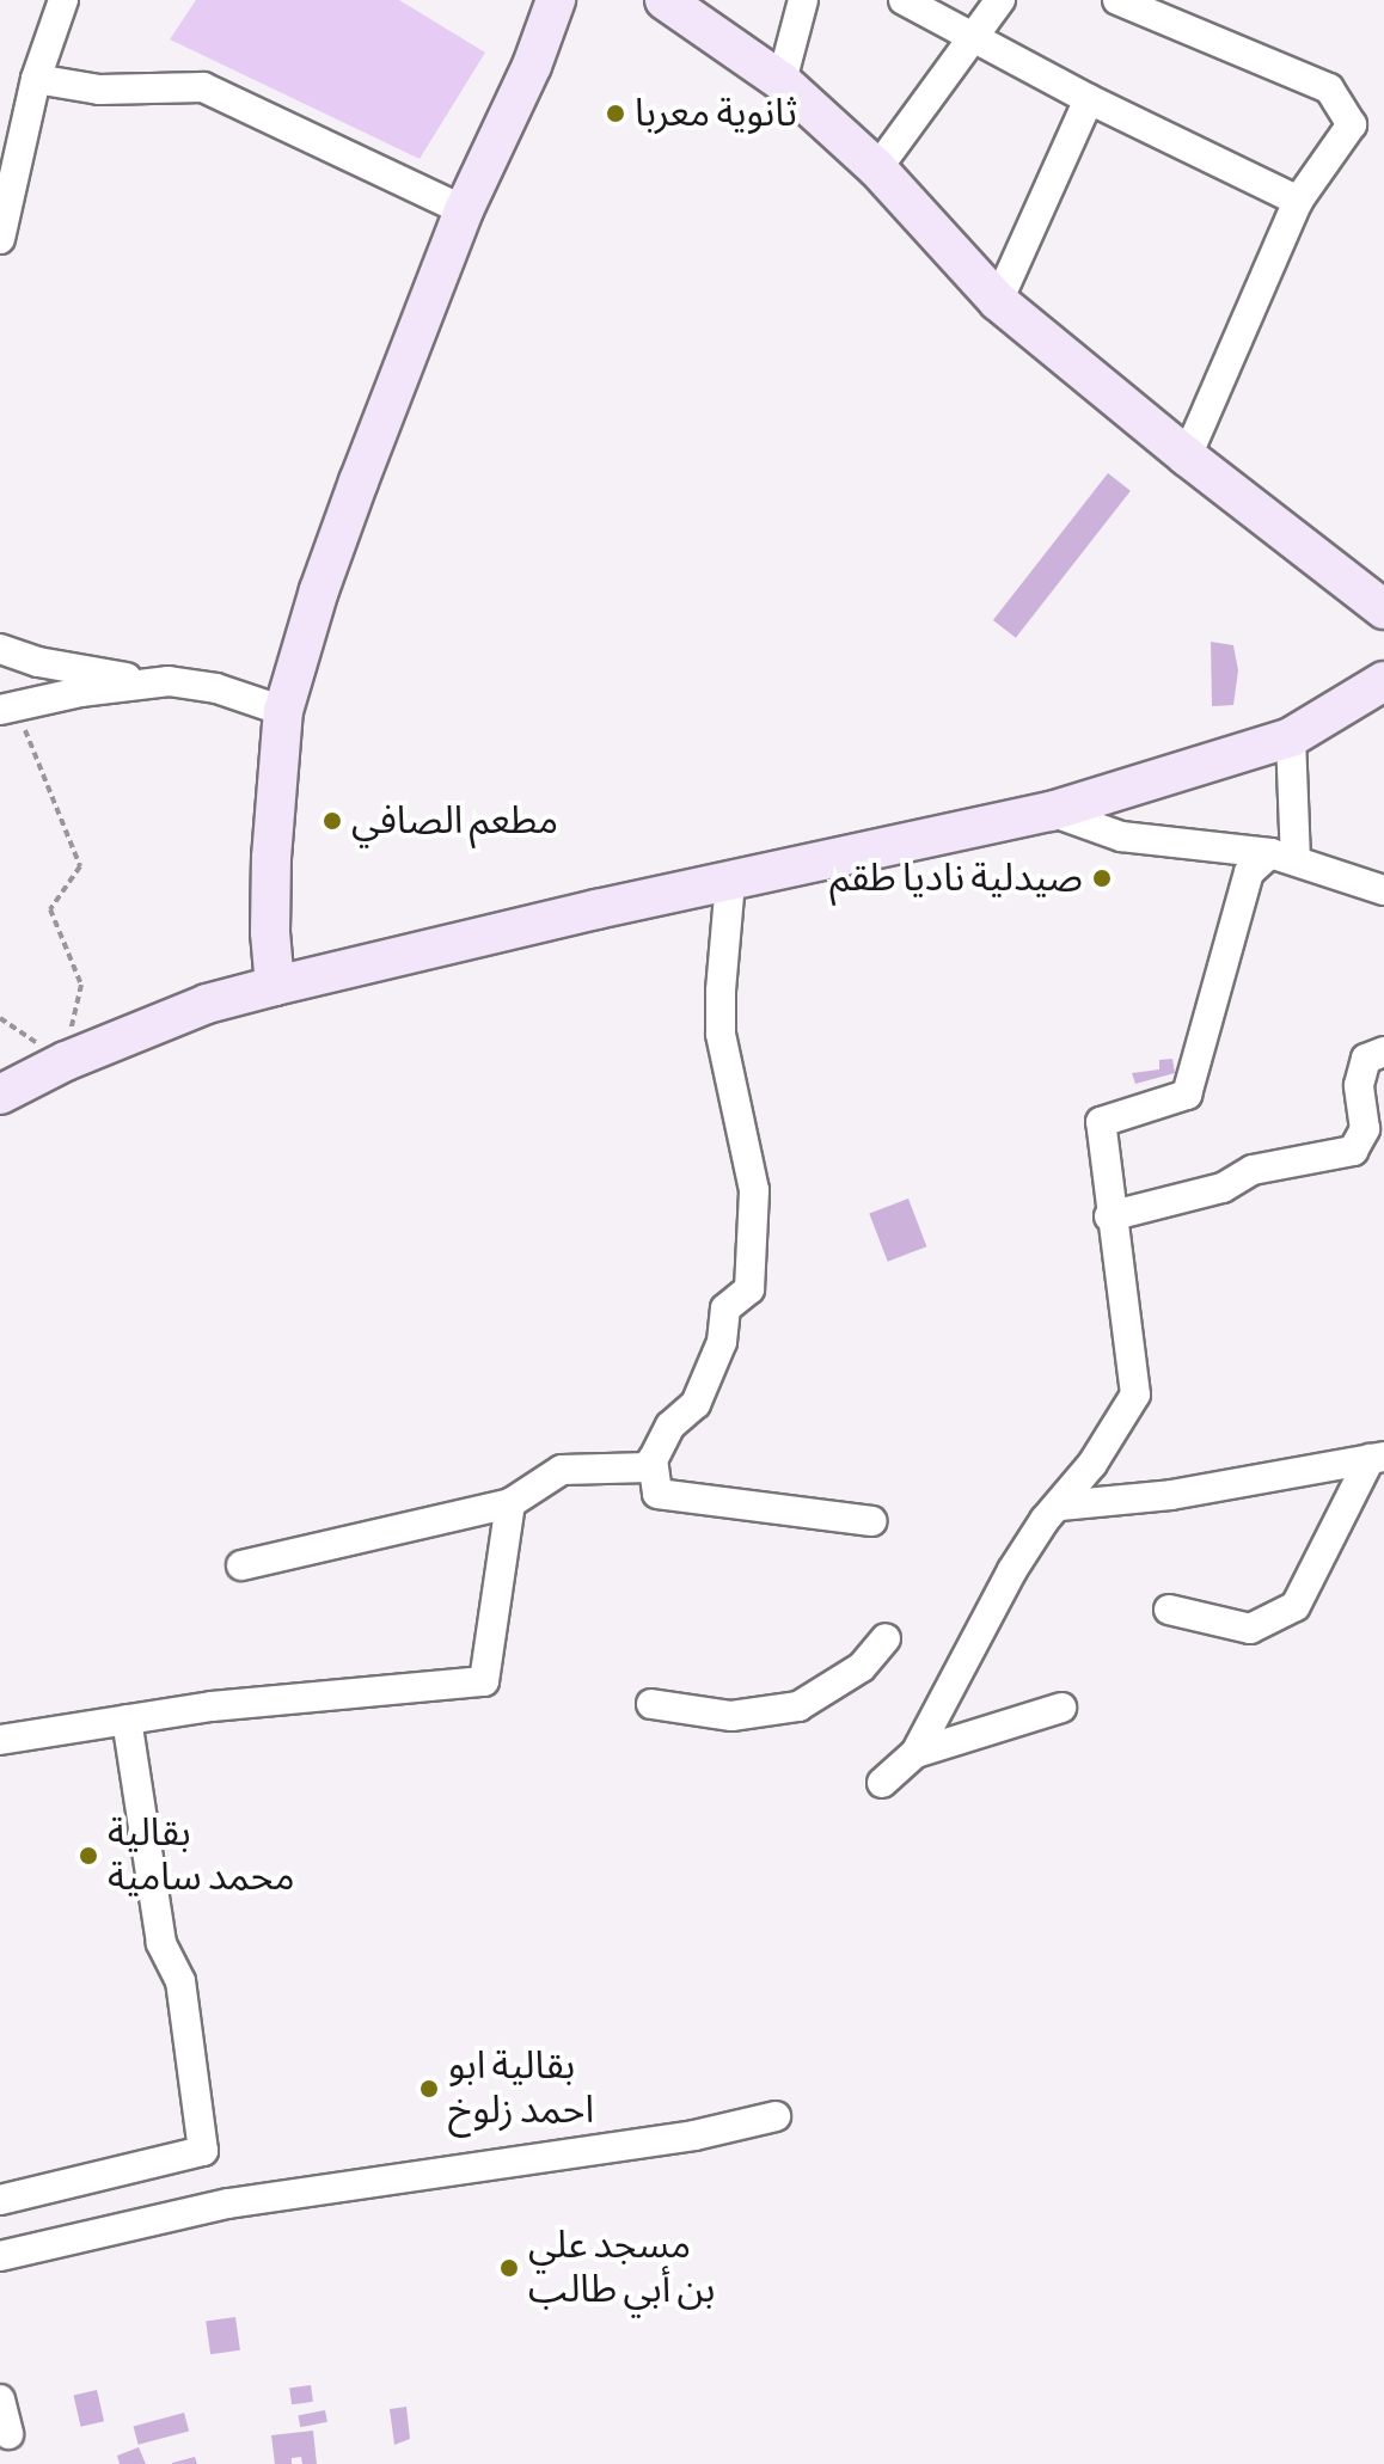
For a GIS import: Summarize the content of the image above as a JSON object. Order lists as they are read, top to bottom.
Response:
{
  "places": [
    "ثانوية معربا",
    "مطعم الصافي",
    "صيدلية ناديا طقم",
    "بقالية محمد سامية",
    "بقالية ابو احمد زلوخ",
    "مسجد علي بن أبي طالب"
  ]
}
